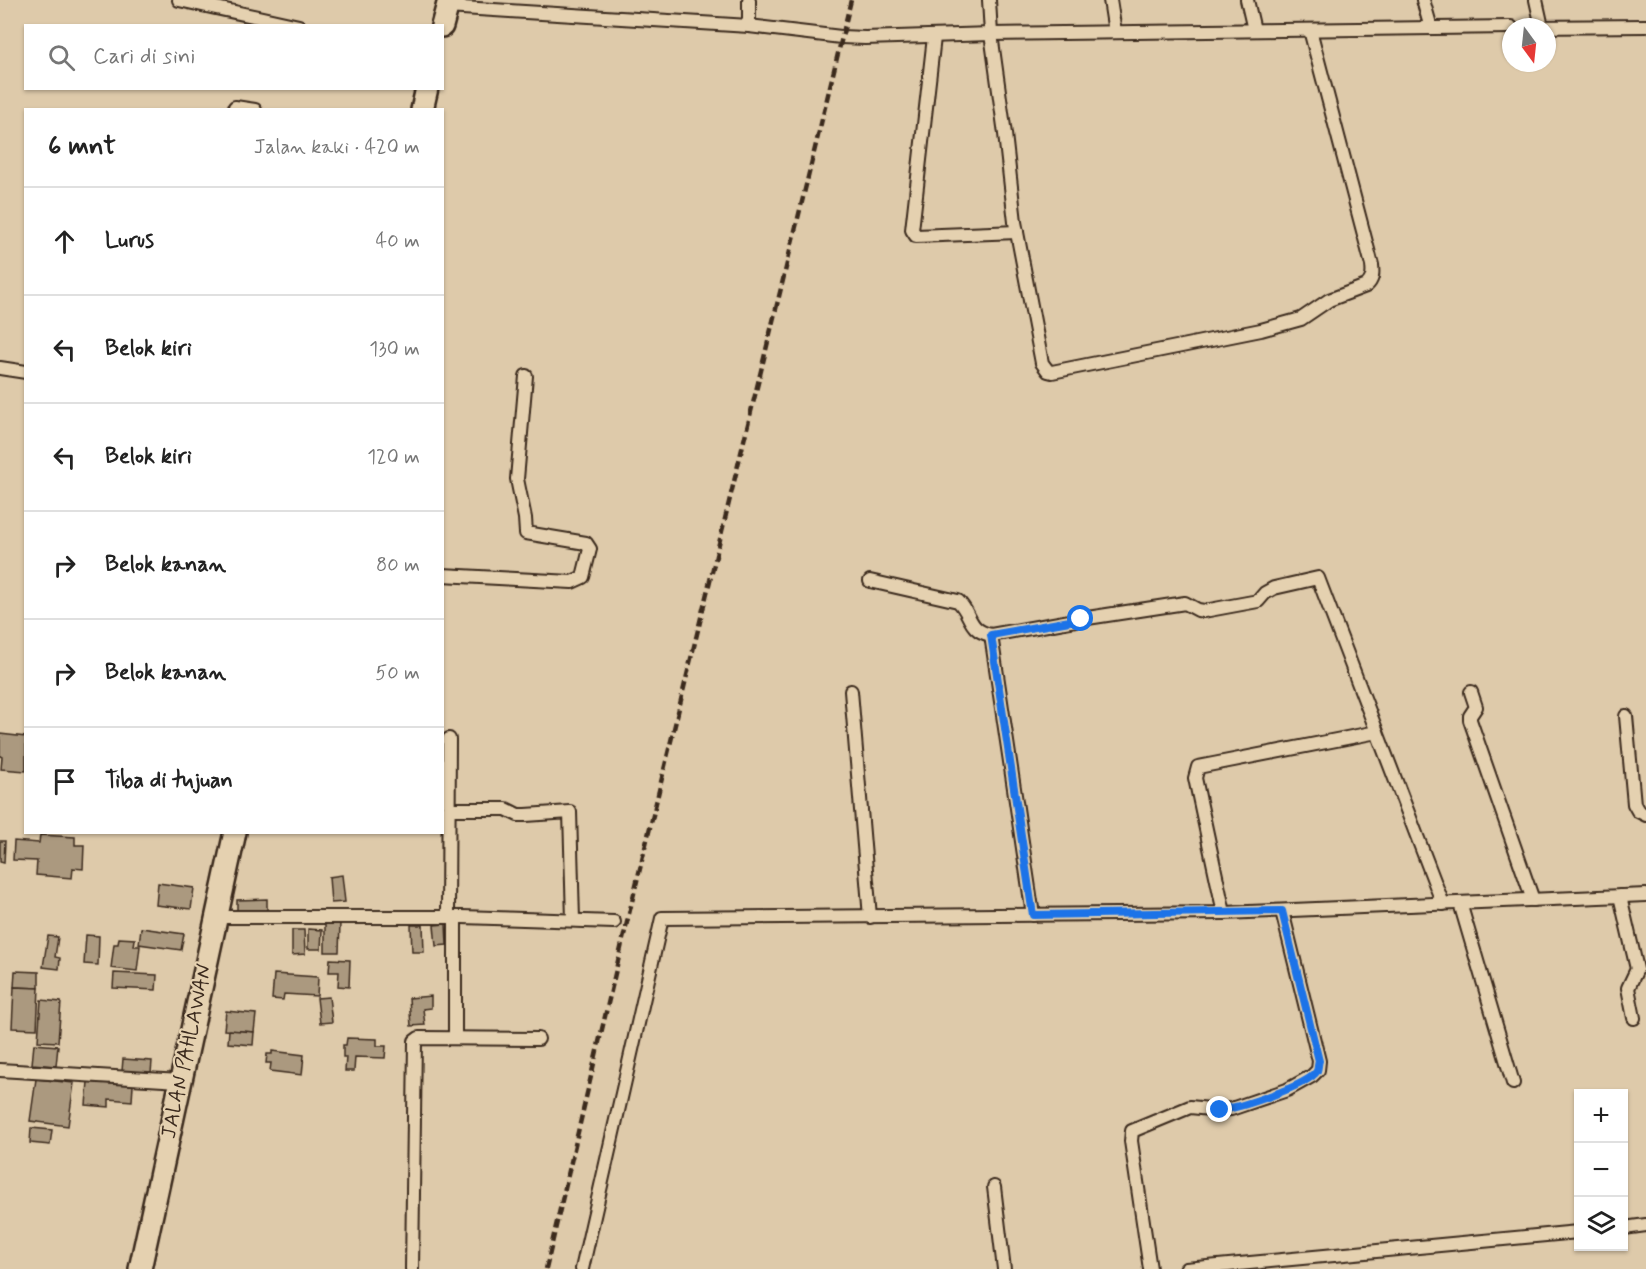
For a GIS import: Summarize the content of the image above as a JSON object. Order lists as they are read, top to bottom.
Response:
{
  "streets": {
    "highway": ["JALAN PAHLAWAN"]
  },
  "north": "bottom",
  "page": {
    "search": "Cari di sini",
    "heading": ["6 mnt", "Jalan kaki · 420 m"],
    "list": [
      ["Lurus", "40 m"],
      ["Belok kiri", "130 m"],
      ["Belok kiri", "120 m"],
      ["Belok kanan", "80 m"],
      ["Belok kanan", "50 m"],
      "Tiba di tujuan"
    ],
    "map_buttons": ["+", "−"]
  }
}
